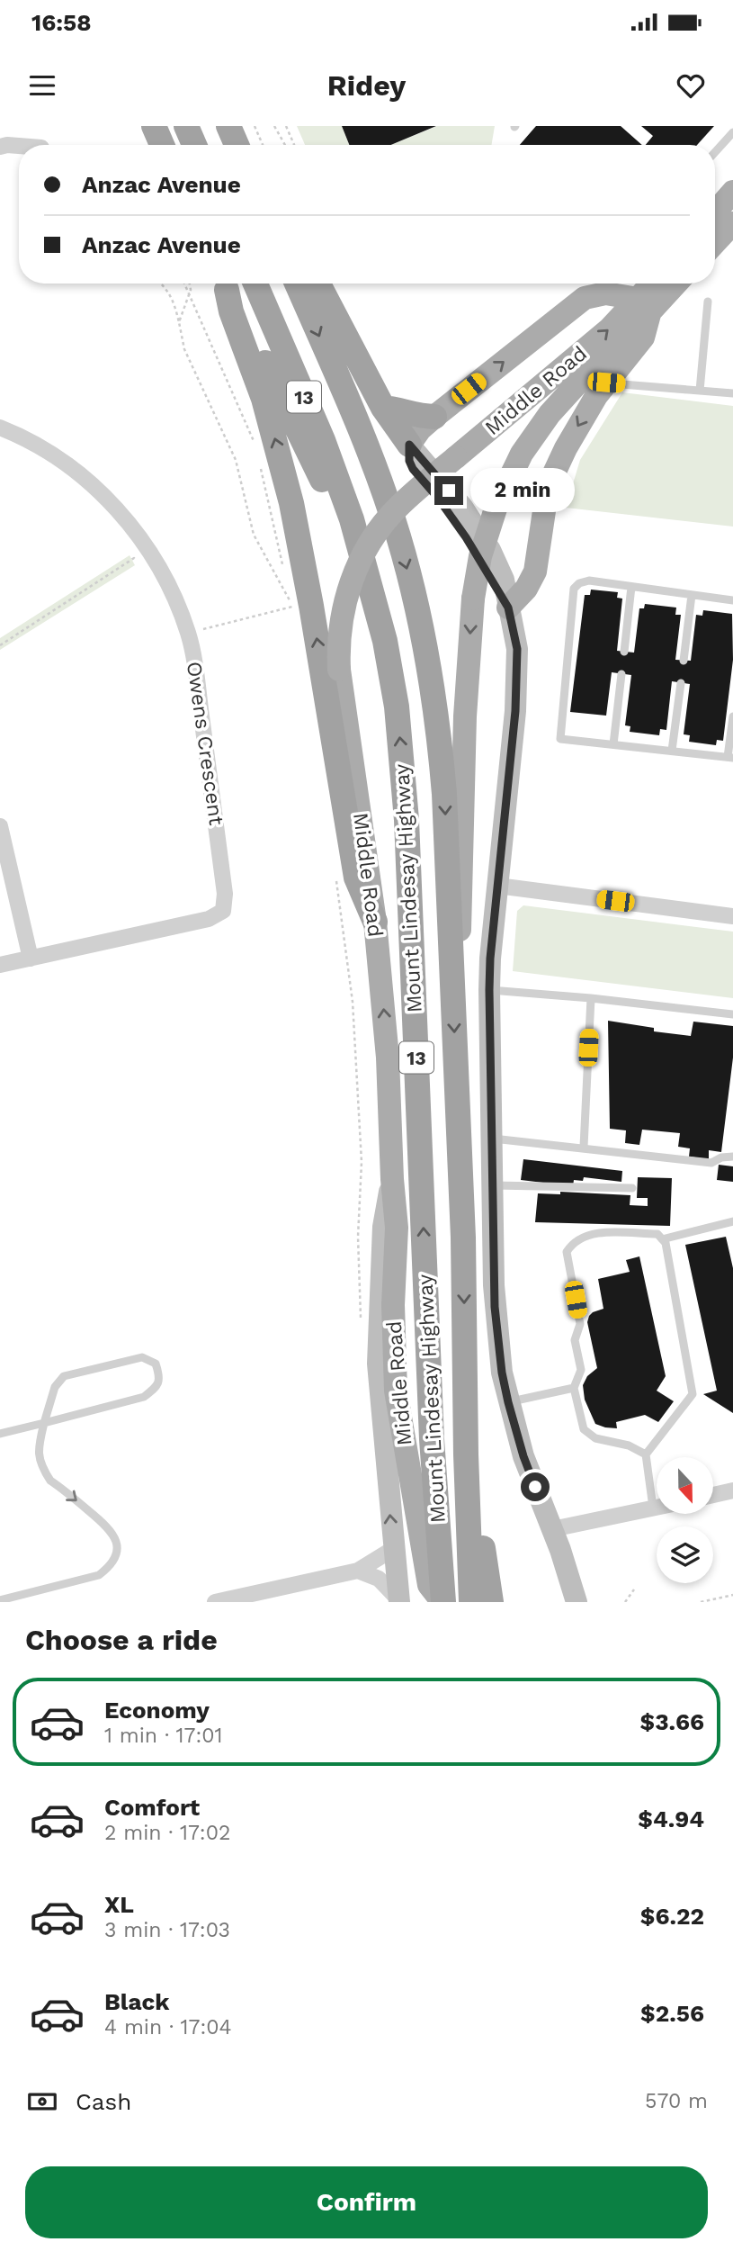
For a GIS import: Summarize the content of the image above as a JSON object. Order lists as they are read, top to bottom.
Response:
{
  "streets": {
    "highway": ["13", "Mount Lindesay Highway"],
    "main road": ["Middle Road"],
    "street": ["Owens Crescent"]
  },
  "crossings": [
    ["Middle Road", "Mount Lindesay Highway"]
  ],
  "north": "bottom",
  "page": {
    "status": "16:58",
    "header": "Ridey",
    "banner": ["Anzac Avenue", "Anzac Avenue"],
    "bubble": "2 min",
    "heading": "Choose a ride",
    "list": [
      {
        "name": "Economy",
        "note": "1 min · 17:01",
        "value": "$3.66"
      },
      {
        "name": "Comfort",
        "note": "2 min · 17:02",
        "value": "$4.94"
      },
      {
        "name": "XL",
        "note": "3 min · 17:03",
        "value": "$6.22"
      },
      {
        "name": "Black",
        "note": "4 min · 17:04",
        "value": "$2.56"
      }
    ],
    "pay": ["Cash", "570 m"],
    "buttons": "Confirm"
  }
}
